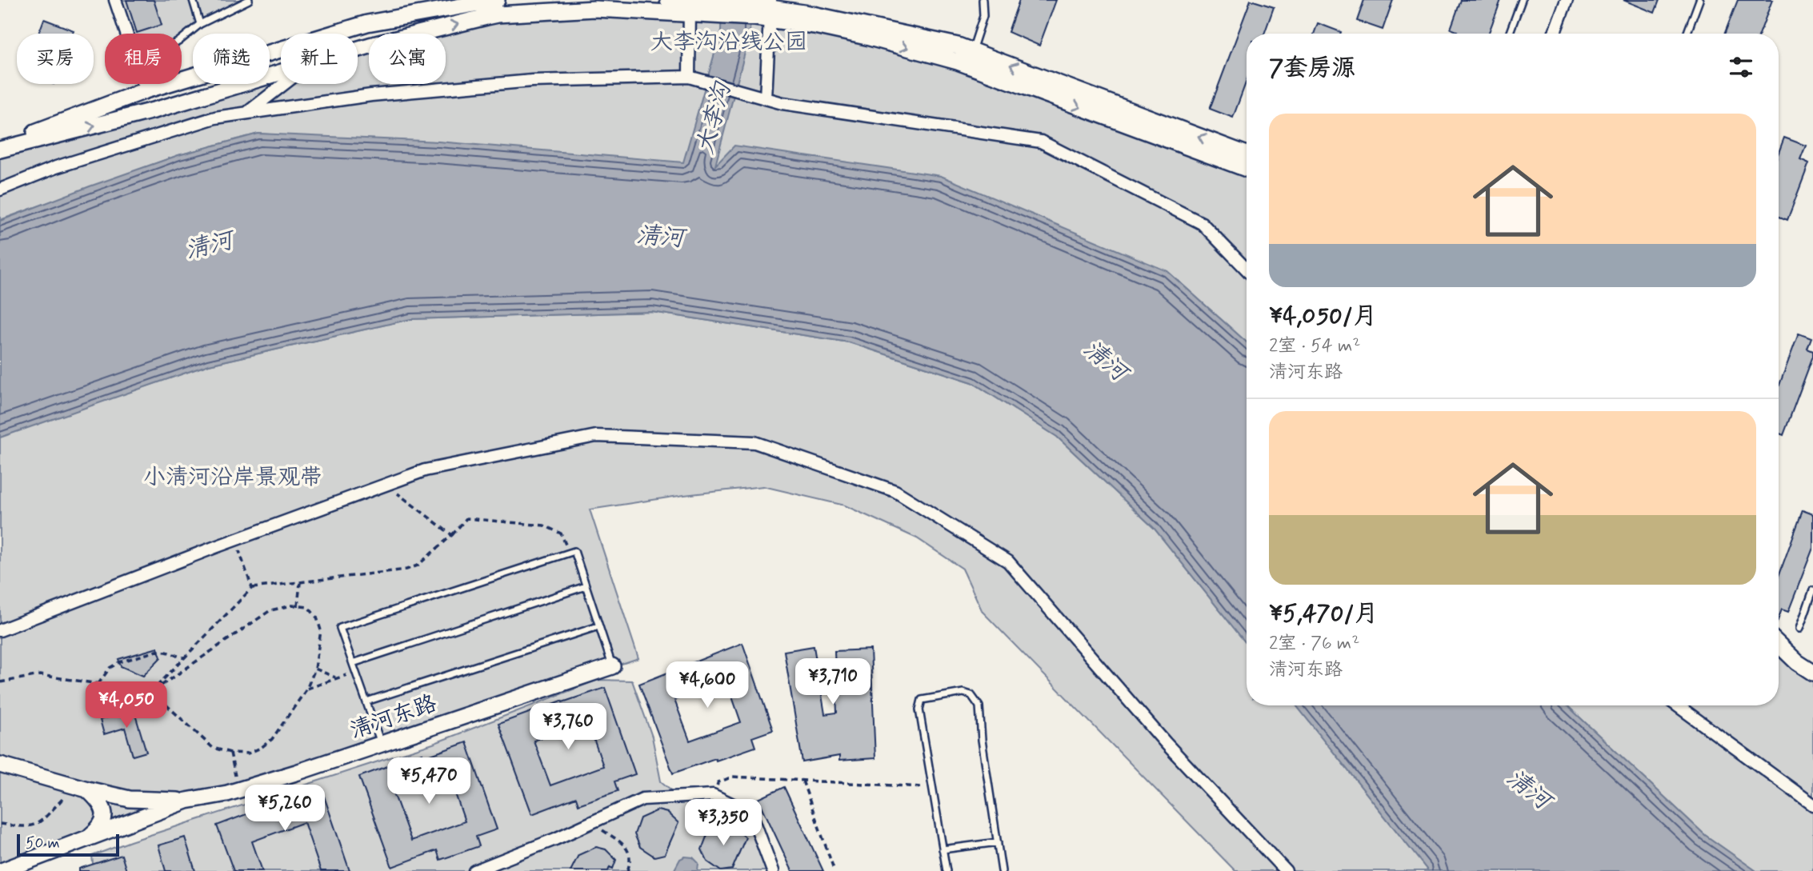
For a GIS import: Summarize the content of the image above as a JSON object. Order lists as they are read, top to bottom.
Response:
{
  "streets": {
    "main road": ["清河东路"]
  },
  "water": ["大李沟", "清河"],
  "parks": ["大李沟沿线公园", "小清河沿岸景观带"],
  "scale_bar": "50 m",
  "page": {
    "chip": [
      "买房",
      "租房",
      "筛选",
      "新上",
      "公寓"
    ],
    "heading": "7套房源",
    "list": [
      {
        "name": "¥4,050/月",
        "note": "2室 · 54 m² · 清河东路"
      },
      {
        "name": "¥5,470/月",
        "note": "2室 · 76 m² · 清河东路"
      }
    ],
    "price": [
      "¥3,710",
      "¥4,600",
      "¥4,050",
      "¥3,760",
      "¥5,470",
      "¥5,260",
      "¥3,350"
    ],
    "scale": "50 m"
  }
}
